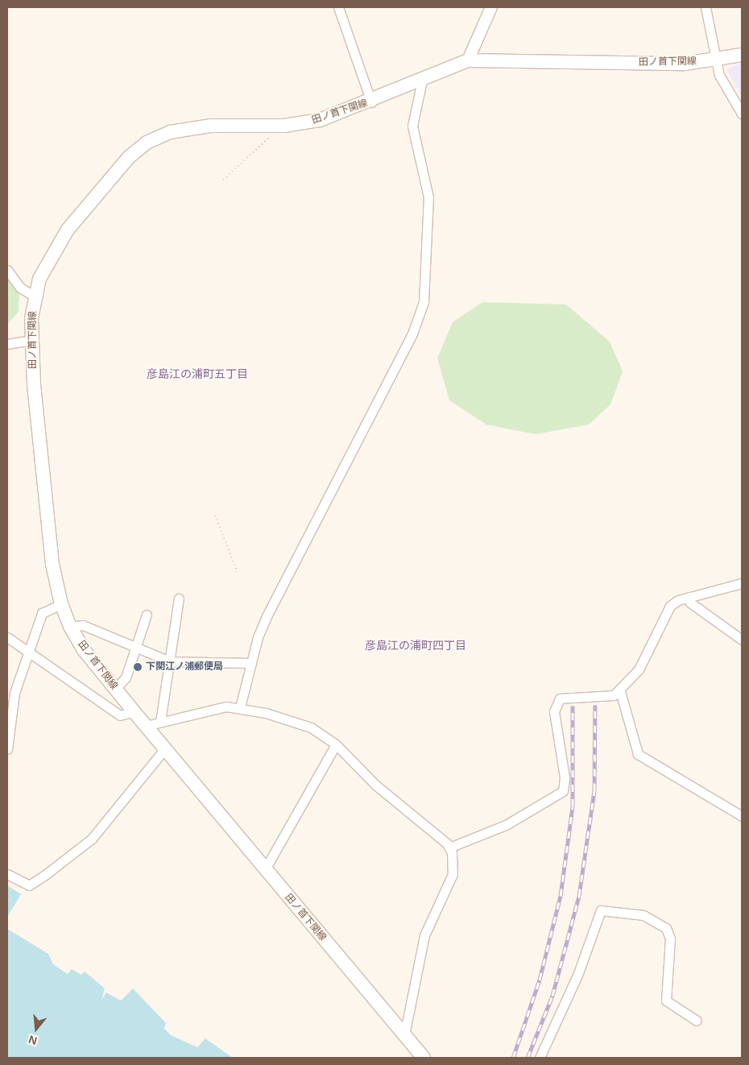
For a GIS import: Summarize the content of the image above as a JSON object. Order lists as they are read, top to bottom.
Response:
{
  "streets": {
    "main road": ["田ノ首下関線"]
  },
  "districts": ["彦島江の浦町五丁目", "彦島江の浦町四丁目"],
  "places": ["下関江ノ浦郵便局"],
  "north": "bottom"
}
